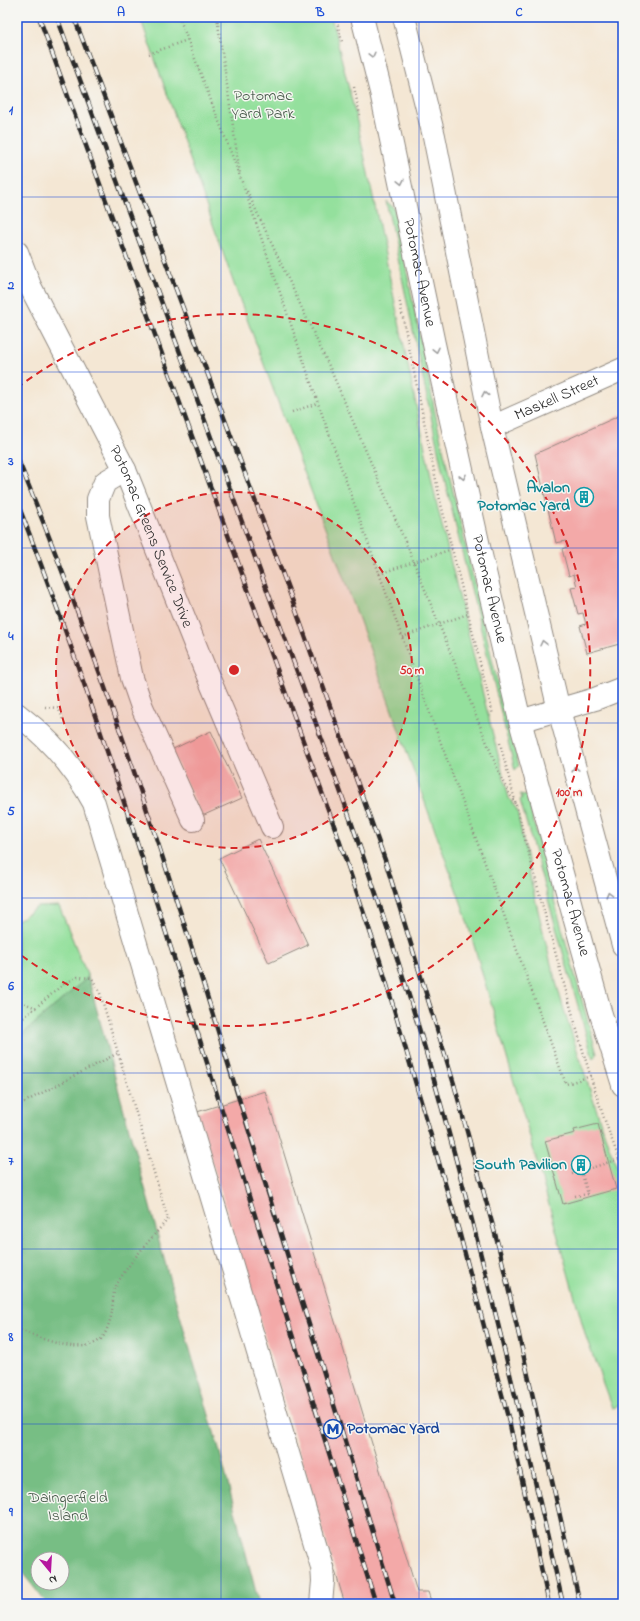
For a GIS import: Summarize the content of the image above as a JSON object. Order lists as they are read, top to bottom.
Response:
{
  "streets": {
    "street": ["Potomac Avenue", "Maskell Street", "Potomac Greens Service Drive"]
  },
  "parks": ["Potomac Yard Park", "Daingerfield Island"],
  "places": {
    "building": ["Avalon Potomac Yard", "South Pavilion"],
    "metro station": ["Potomac Yard"]
  },
  "north": "bottom",
  "grid": {
    "columns": ["A", "B", "C"],
    "rows": [
      "1",
      "2",
      "3",
      "4",
      "5",
      "6",
      "7",
      "8",
      "9"
    ]
  },
  "rings": ["50 m", "100 m"]
}
